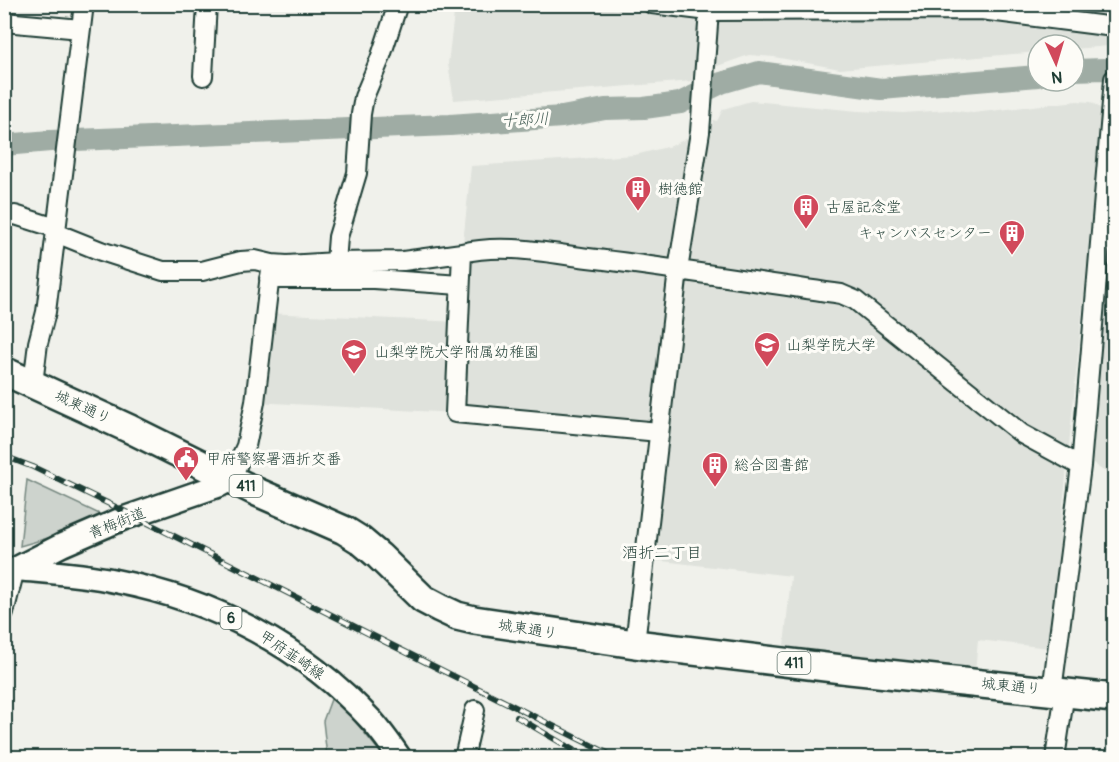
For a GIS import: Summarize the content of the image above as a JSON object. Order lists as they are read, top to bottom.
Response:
{
  "streets": {
    "highway": ["城東通り", "411"],
    "main road": ["青梅街道", "6", "甲府韮崎線"]
  },
  "crossings": [
    ["城東通り", "青梅街道"],
    ["青梅街道", "甲府韮崎線"]
  ],
  "districts": ["酒折二丁目"],
  "water": ["十郎川"],
  "places": {
    "building": [
      "樹徳館",
      "古屋記念堂",
      "キャンパスセンター",
      "総合図書館"
    ],
    "school or university": ["山梨学院大学", "山梨学院大学附属幼稚園"],
    "public building": ["甲府警察署酒折交番"]
  },
  "north": "bottom"
}
